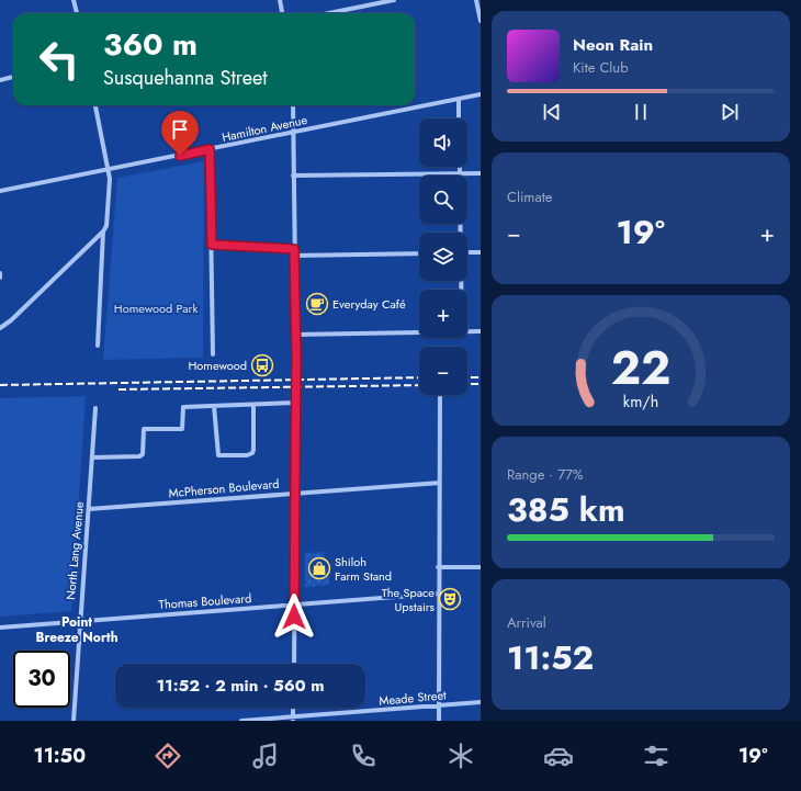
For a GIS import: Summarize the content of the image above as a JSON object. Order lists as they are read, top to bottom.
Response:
{
  "streets": {
    "street": [
      "Hamilton Avenue",
      "McPherson Boulevard",
      "North Lang Avenue",
      "Thomas Boulevard",
      "Meade Street"
    ]
  },
  "crossings": [
    ["McPherson Boulevard", "North Lang Avenue"],
    ["North Lang Avenue", "Thomas Boulevard"]
  ],
  "districts": ["Point Breeze North"],
  "parks": ["Homewood Park"],
  "places": {
    "cafe": ["Everyday Café"],
    "bus stop": ["Homewood"],
    "shop": ["Shiloh Farm Stand"],
    "theatre": ["The Space Upstairs"]
  },
  "page": {
    "turn": ["360 m", "Susquehanna Street"],
    "song": ["Neon Rain", "Kite Club"],
    "map_buttons": ["+", "−"],
    "tile": [
      "Climate",
      ["Range · 77%", "385 km"],
      ["Arrival", "11:52"]
    ],
    "heat": ["−", "19°", "+"],
    "limit": "30",
    "trip": "11:52 · 2 min · 560 m",
    "tabs": ["11:50", "19°"],
    "gauge": ["22", "km/h"]
  }
}
